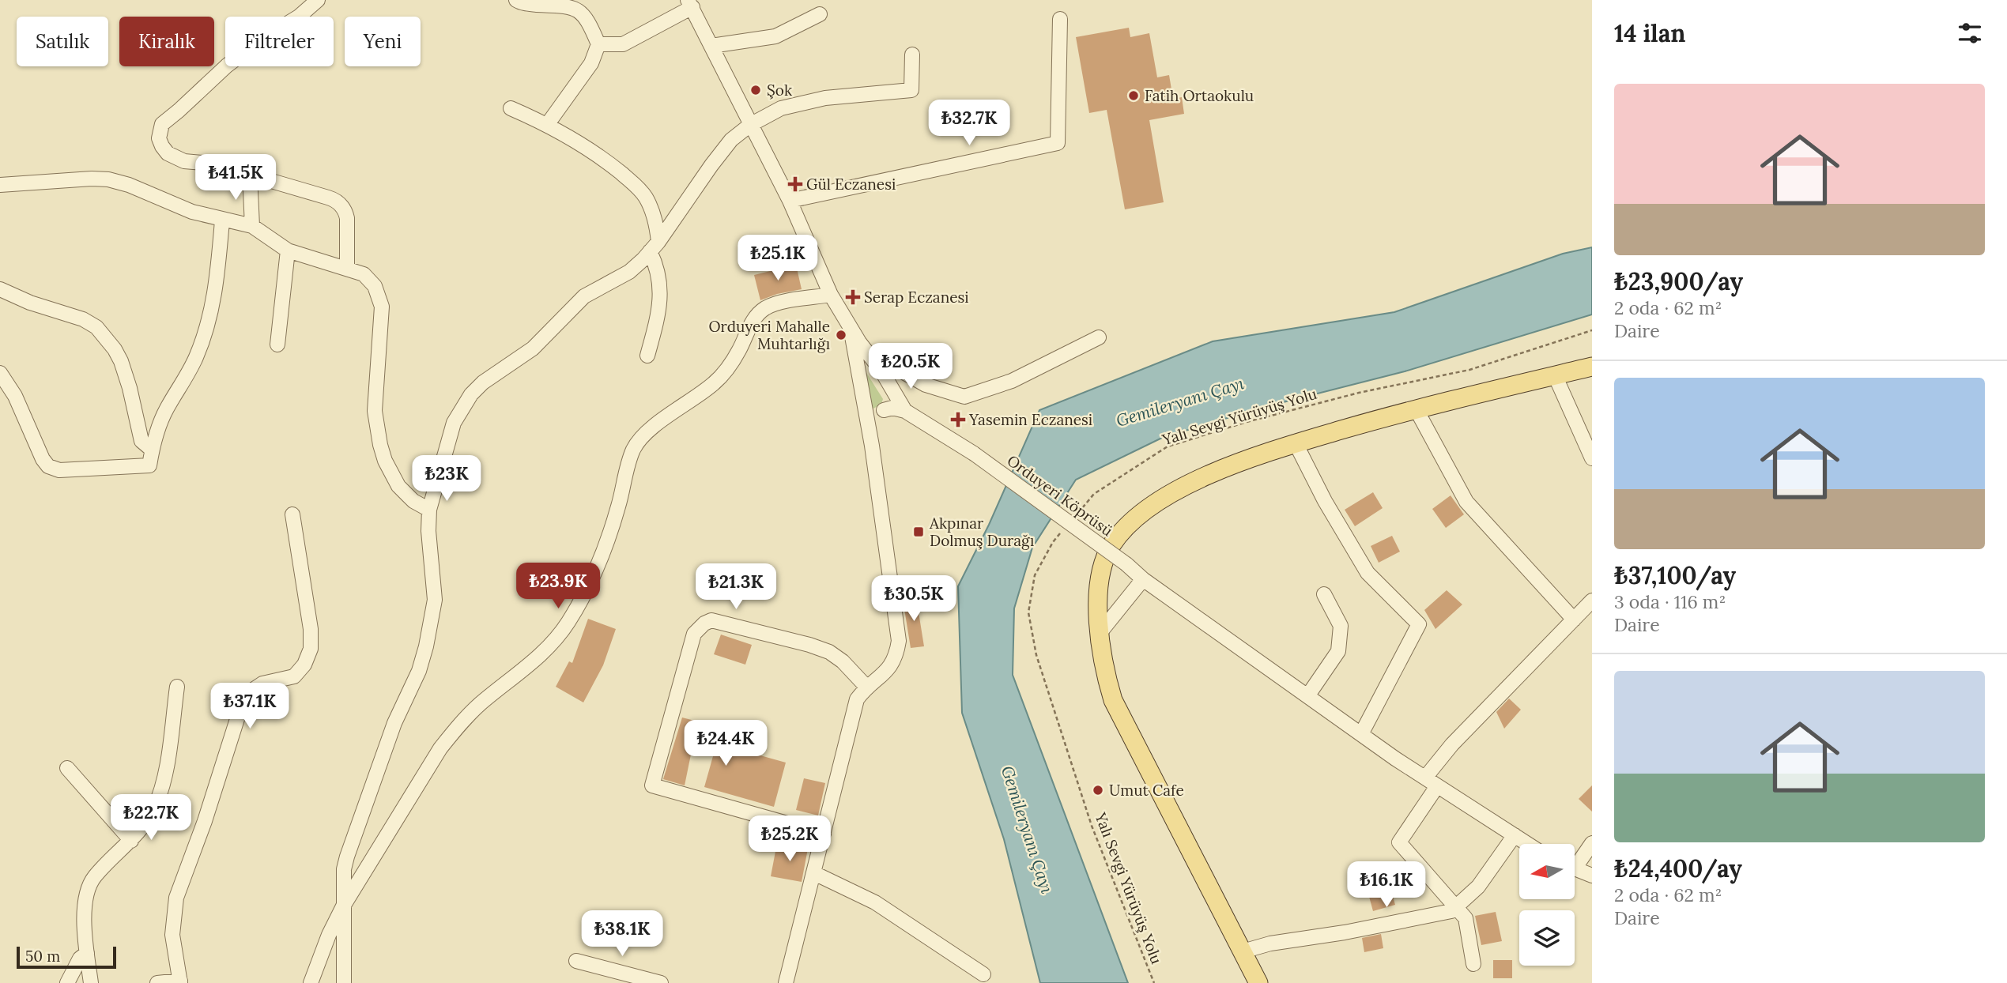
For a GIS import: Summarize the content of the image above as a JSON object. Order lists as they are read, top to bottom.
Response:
{
  "streets": {
    "street": ["Orduyeri Köprüsü"],
    "path": ["Yalı Sevgi Yürüyüş Yolu"]
  },
  "water": ["Gemileryanı Çayı"],
  "places": {
    "other": [
      "Şok",
      "Fatih Ortaokulu",
      "Orduyeri Mahalle Muhtarlığı",
      "Umut Cafe"
    ],
    "health": ["Gül Eczanesi", "Serap Eczanesi", "Yasemin Eczanesi"],
    "transit": ["Akpınar Dolmuş Durağı"]
  },
  "scale_bar": "50 m",
  "north": "left",
  "page": {
    "heading": "14 ilan",
    "chip": [
      "Satılık",
      "Kiralık",
      "Filtreler",
      "Yeni"
    ],
    "list": [
      {
        "name": "₺23,900/ay",
        "note": "2 oda · 62 m² · Daire"
      },
      {
        "name": "₺37,100/ay",
        "note": "3 oda · 116 m² · Daire"
      },
      {
        "name": "₺24,400/ay",
        "note": "2 oda · 62 m² · Daire"
      }
    ],
    "price": [
      "₺32.7K",
      "₺41.5K",
      "₺25.1K",
      "₺20.5K",
      "₺23K",
      "₺23.9K",
      "₺21.3K",
      "₺30.5K",
      "₺37.1K",
      "₺24.4K",
      "₺22.7K",
      "₺25.2K",
      "₺16.1K",
      "₺38.1K"
    ],
    "scale": "50 m"
  }
}
